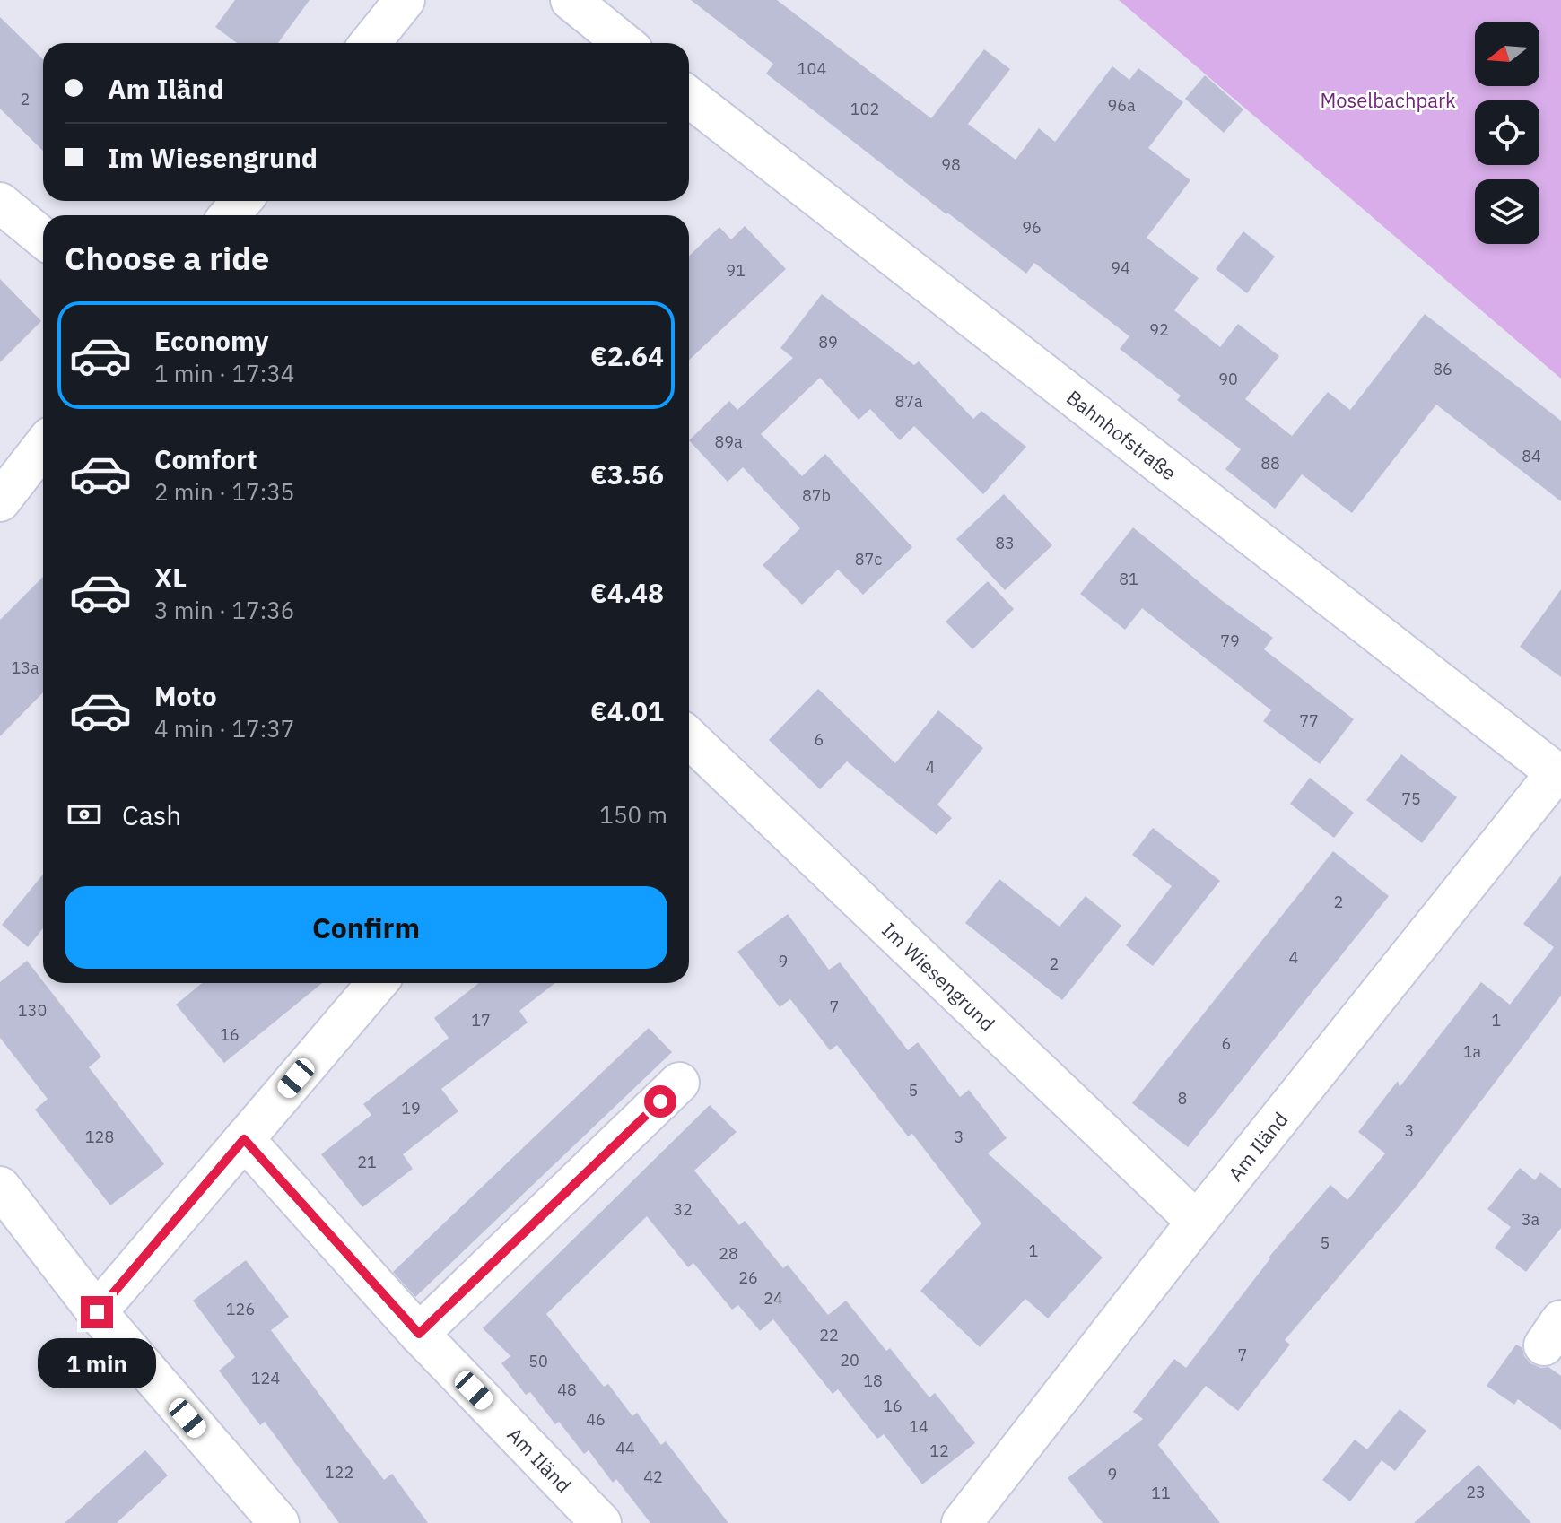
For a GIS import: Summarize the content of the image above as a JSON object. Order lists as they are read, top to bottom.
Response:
{
  "streets": {
    "street": ["Bahnhofstraße", "Im Wiesengrund", "Am Iländ"]
  },
  "crossings": [
    ["Bahnhofstraße", "Am Iländ"],
    ["Im Wiesengrund", "Am Iländ"]
  ],
  "parks": ["Moselbachpark"],
  "house_numbers": [
    "104",
    "2",
    "96a",
    "102",
    "98",
    "96",
    "94",
    "91",
    "92",
    "89",
    "86",
    "90",
    "87a",
    "89a",
    "84",
    "88",
    "87b",
    "83",
    "87c",
    "81",
    "79",
    "13a",
    "77",
    "6",
    "4",
    "75",
    "2",
    "4",
    "9",
    "2",
    "7",
    "130",
    "17",
    "1",
    "16",
    "6",
    "1a",
    "5",
    "8",
    "19",
    "3",
    "128",
    "3",
    "21",
    "32",
    "3a",
    "5",
    "1",
    "28",
    "26",
    "24",
    "126",
    "22",
    "7",
    "20",
    "50",
    "124",
    "18",
    "48",
    "16",
    "46",
    "14",
    "44",
    "12",
    "122",
    "9",
    "42",
    "23",
    "11"
  ],
  "north": "left",
  "page": {
    "banner": ["Am Iländ", "Im Wiesengrund"],
    "heading": "Choose a ride",
    "list": [
      {
        "name": "Economy",
        "note": "1 min · 17:34",
        "value": "€2.64"
      },
      {
        "name": "Comfort",
        "note": "2 min · 17:35",
        "value": "€3.56"
      },
      {
        "name": "XL",
        "note": "3 min · 17:36",
        "value": "€4.48"
      },
      {
        "name": "Moto",
        "note": "4 min · 17:37",
        "value": "€4.01"
      }
    ],
    "pay": ["Cash", "150 m"],
    "buttons": "Confirm",
    "bubble": "1 min"
  }
}
